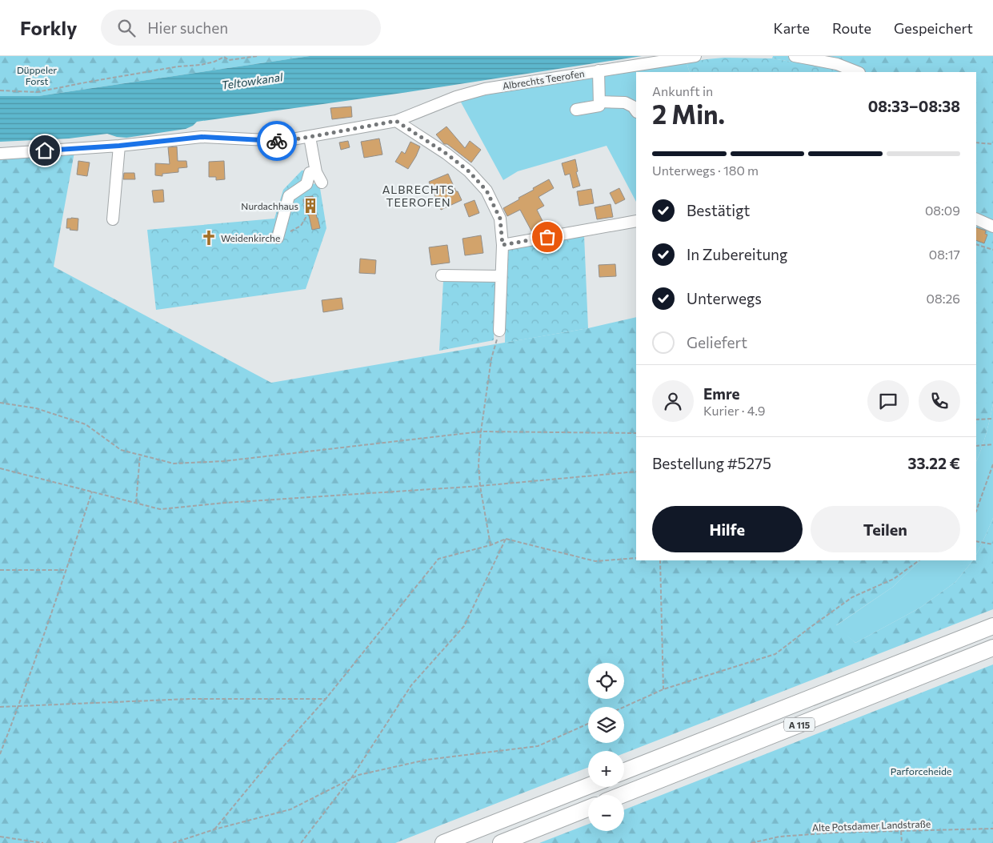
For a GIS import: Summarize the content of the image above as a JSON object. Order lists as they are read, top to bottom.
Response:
{
  "streets": {
    "highway": ["A 115"],
    "street": ["Albrechts Teerofen"],
    "path": ["Alte Potsdamer Landstraße"]
  },
  "districts": ["ALBRECHTS TEEROFEN"],
  "water": ["Teltowkanal"],
  "parks": ["Düppeler Forst", "Parforceheide"],
  "places": {
    "building": ["Nurdachhaus"],
    "church": ["Weidenkirche"]
  },
  "page": {
    "header": "Forkly",
    "search": "Hier suchen",
    "nav": ["Karte", "Route", "Gespeichert"],
    "heading": ["2 Min.", "Ankunft in", "08:33–08:38"],
    "panel": [
      "Emre",
      "Kurier · 4.9",
      "Bestellung #5275",
      "33.22 €"
    ],
    "bar": "Unterwegs · 180 m",
    "list": [
      ["Bestätigt", "08:09"],
      ["In Zubereitung", "08:17"],
      ["Unterwegs", "08:26"],
      "Geliefert"
    ],
    "buttons": ["Hilfe", "Teilen"],
    "map_buttons": ["+", "−"]
  }
}
